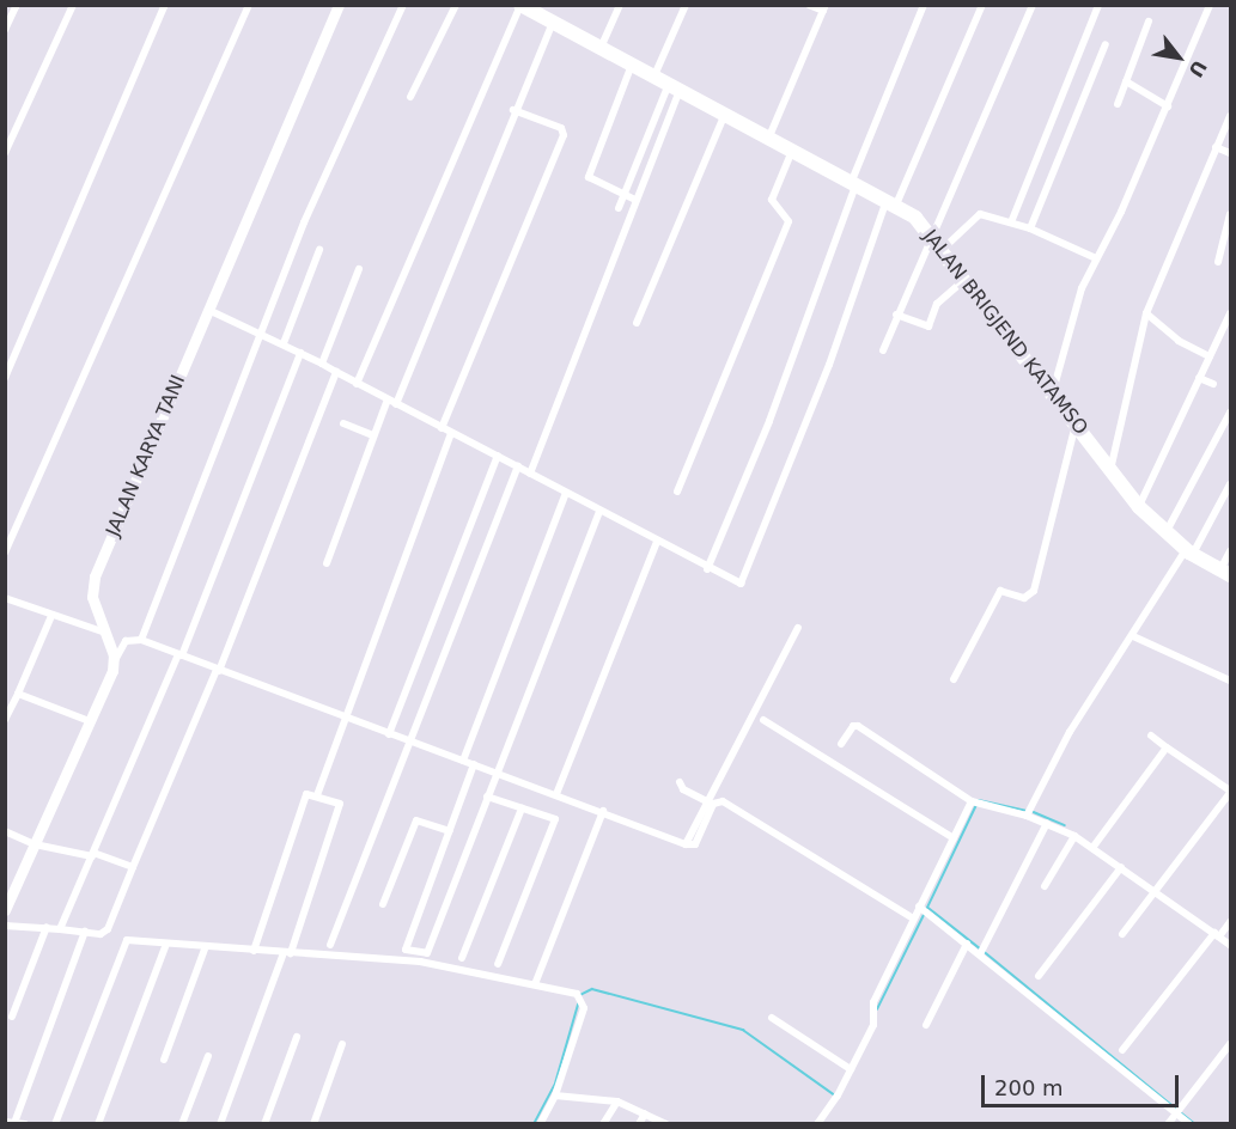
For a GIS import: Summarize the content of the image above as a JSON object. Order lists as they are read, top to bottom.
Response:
{
  "streets": {
    "highway": ["JALAN BRIGJEND KATAMSO"],
    "street": ["JALAN KARYA TANI"]
  },
  "scale_bar": "200 m",
  "north": "bottom right"
}
